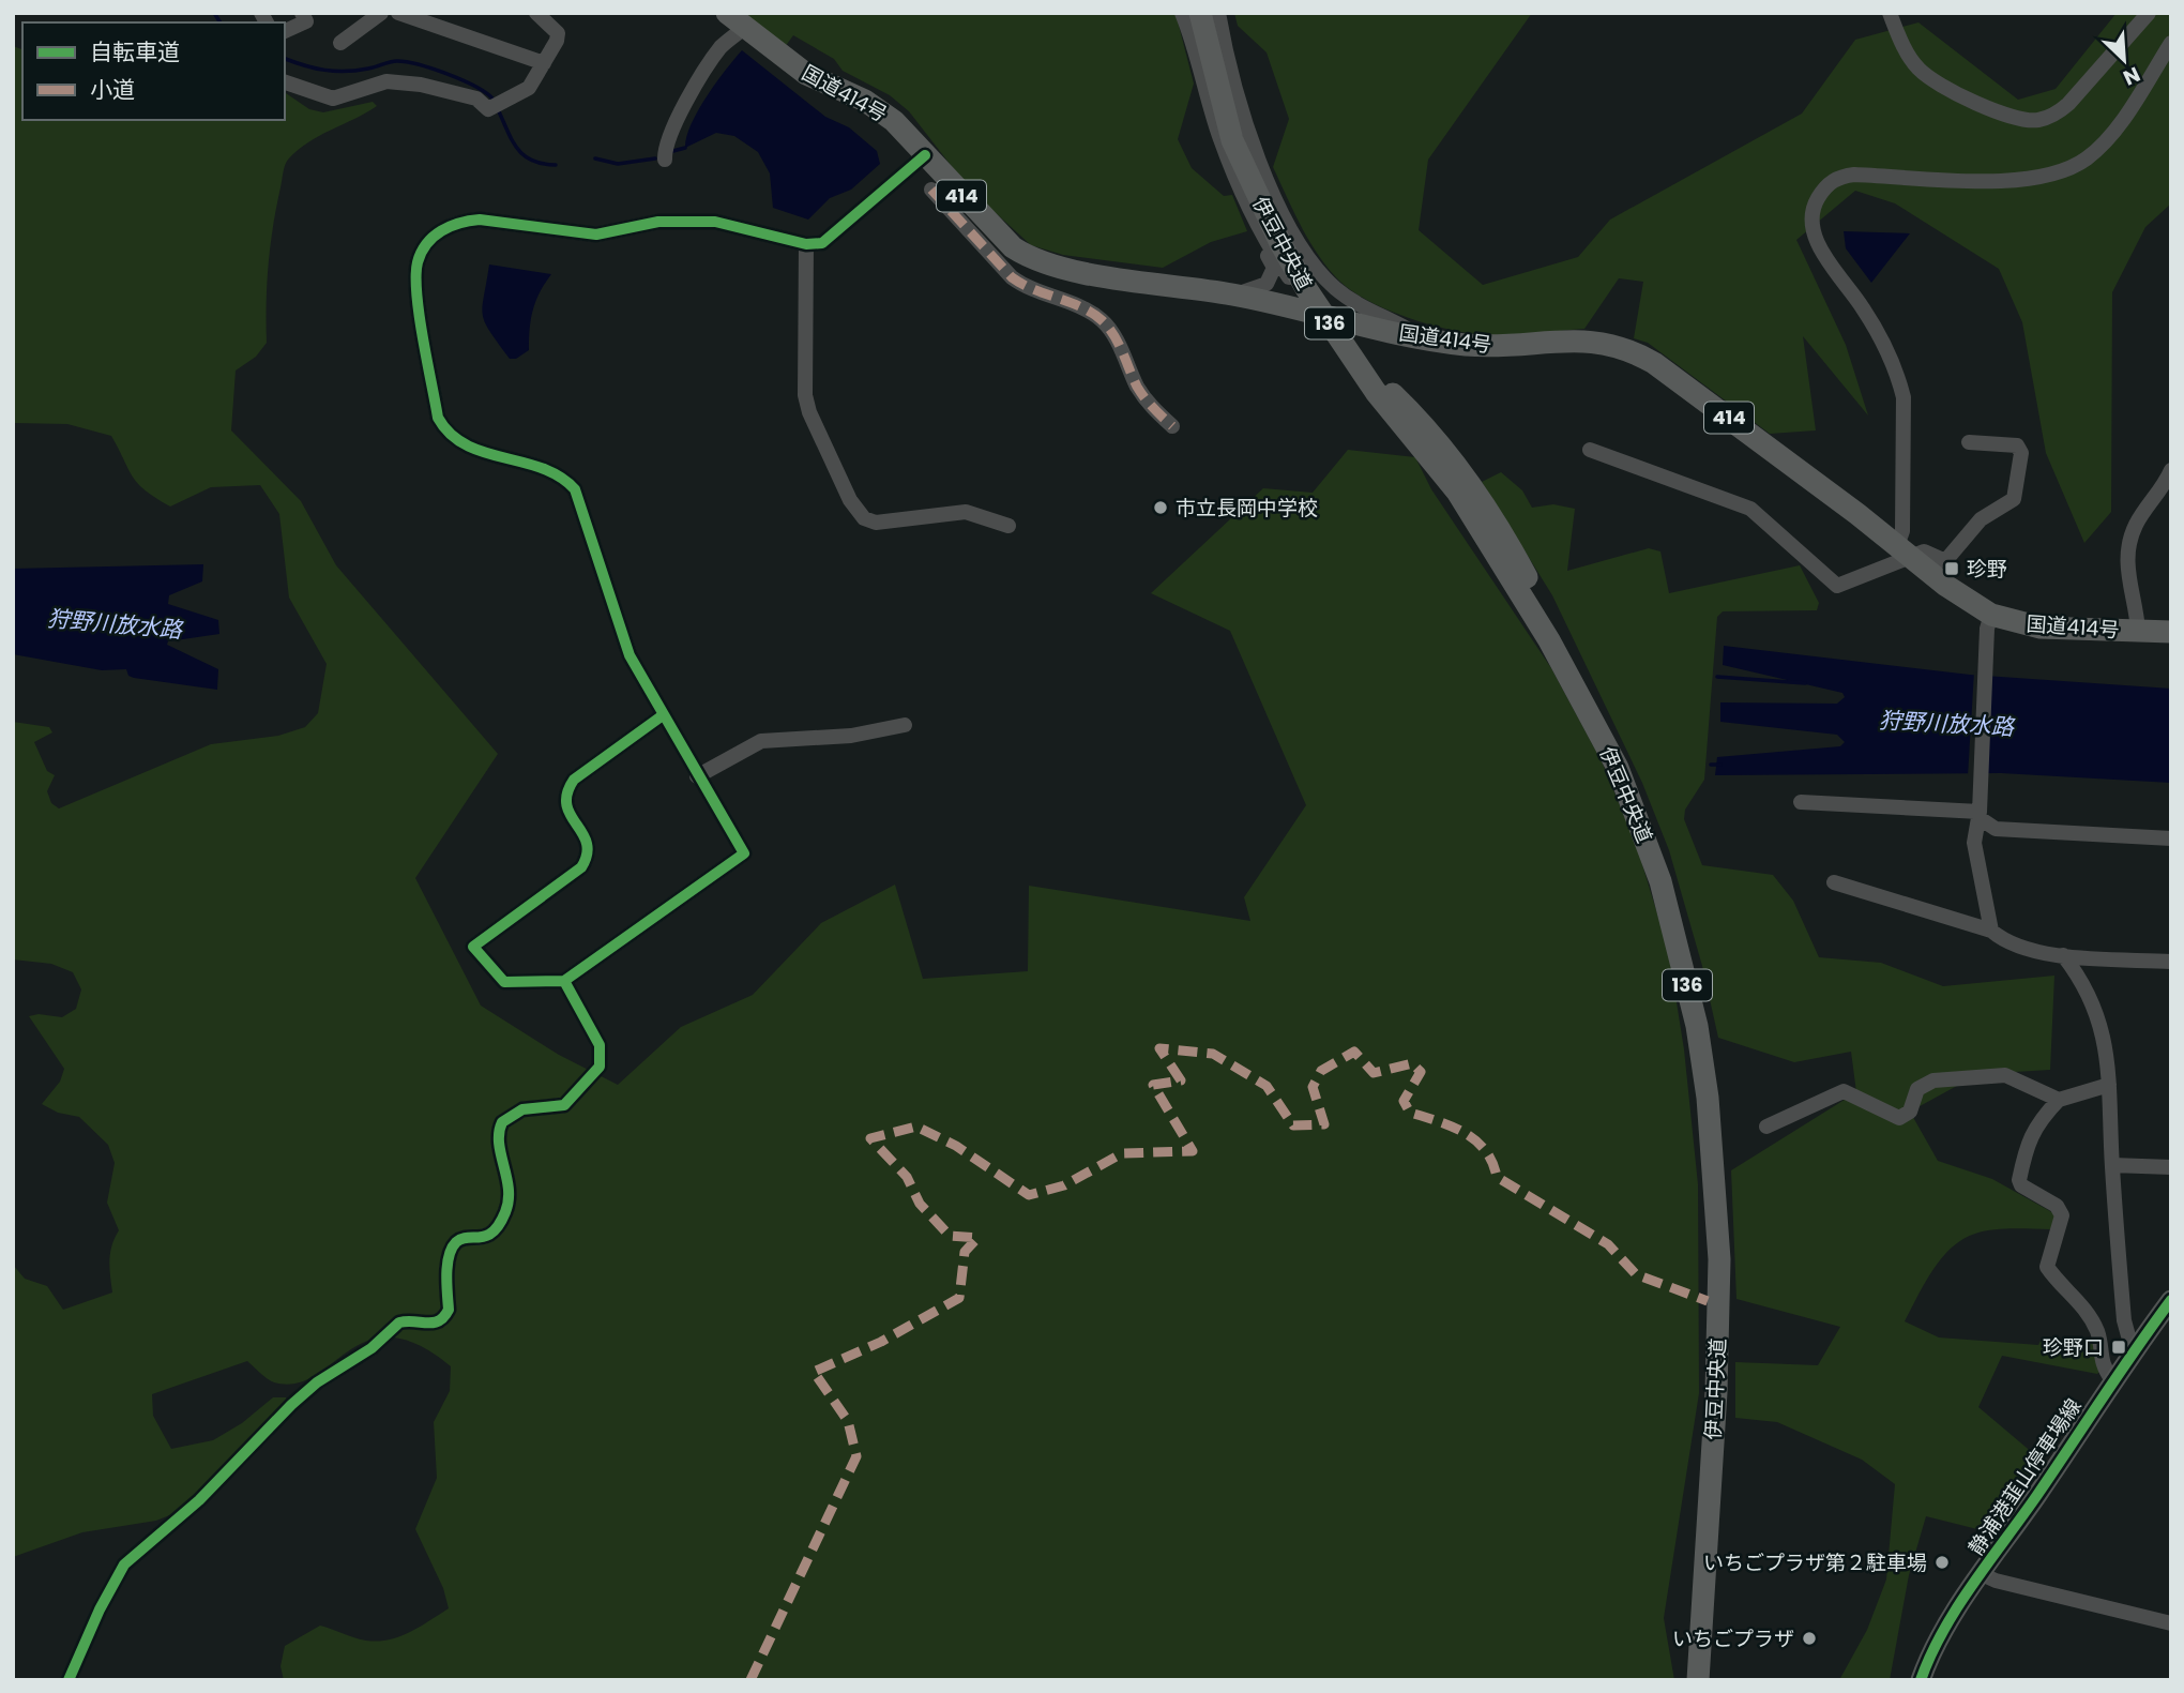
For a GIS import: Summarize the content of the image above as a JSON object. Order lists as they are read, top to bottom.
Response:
{
  "streets": {
    "highway": [
      "国道414号",
      "414",
      "伊豆中央道",
      "136"
    ],
    "main road": ["静浦港韮山停車場線"]
  },
  "water": ["狩野川放水路"],
  "places": {
    "other": ["市立長岡中学校", "いちごプラザ第２駐車場", "いちごプラザ"],
    "transit": ["珍野", "珍野口"]
  },
  "legend": ["自転車道", "小道"],
  "north": "bottom right"
}
